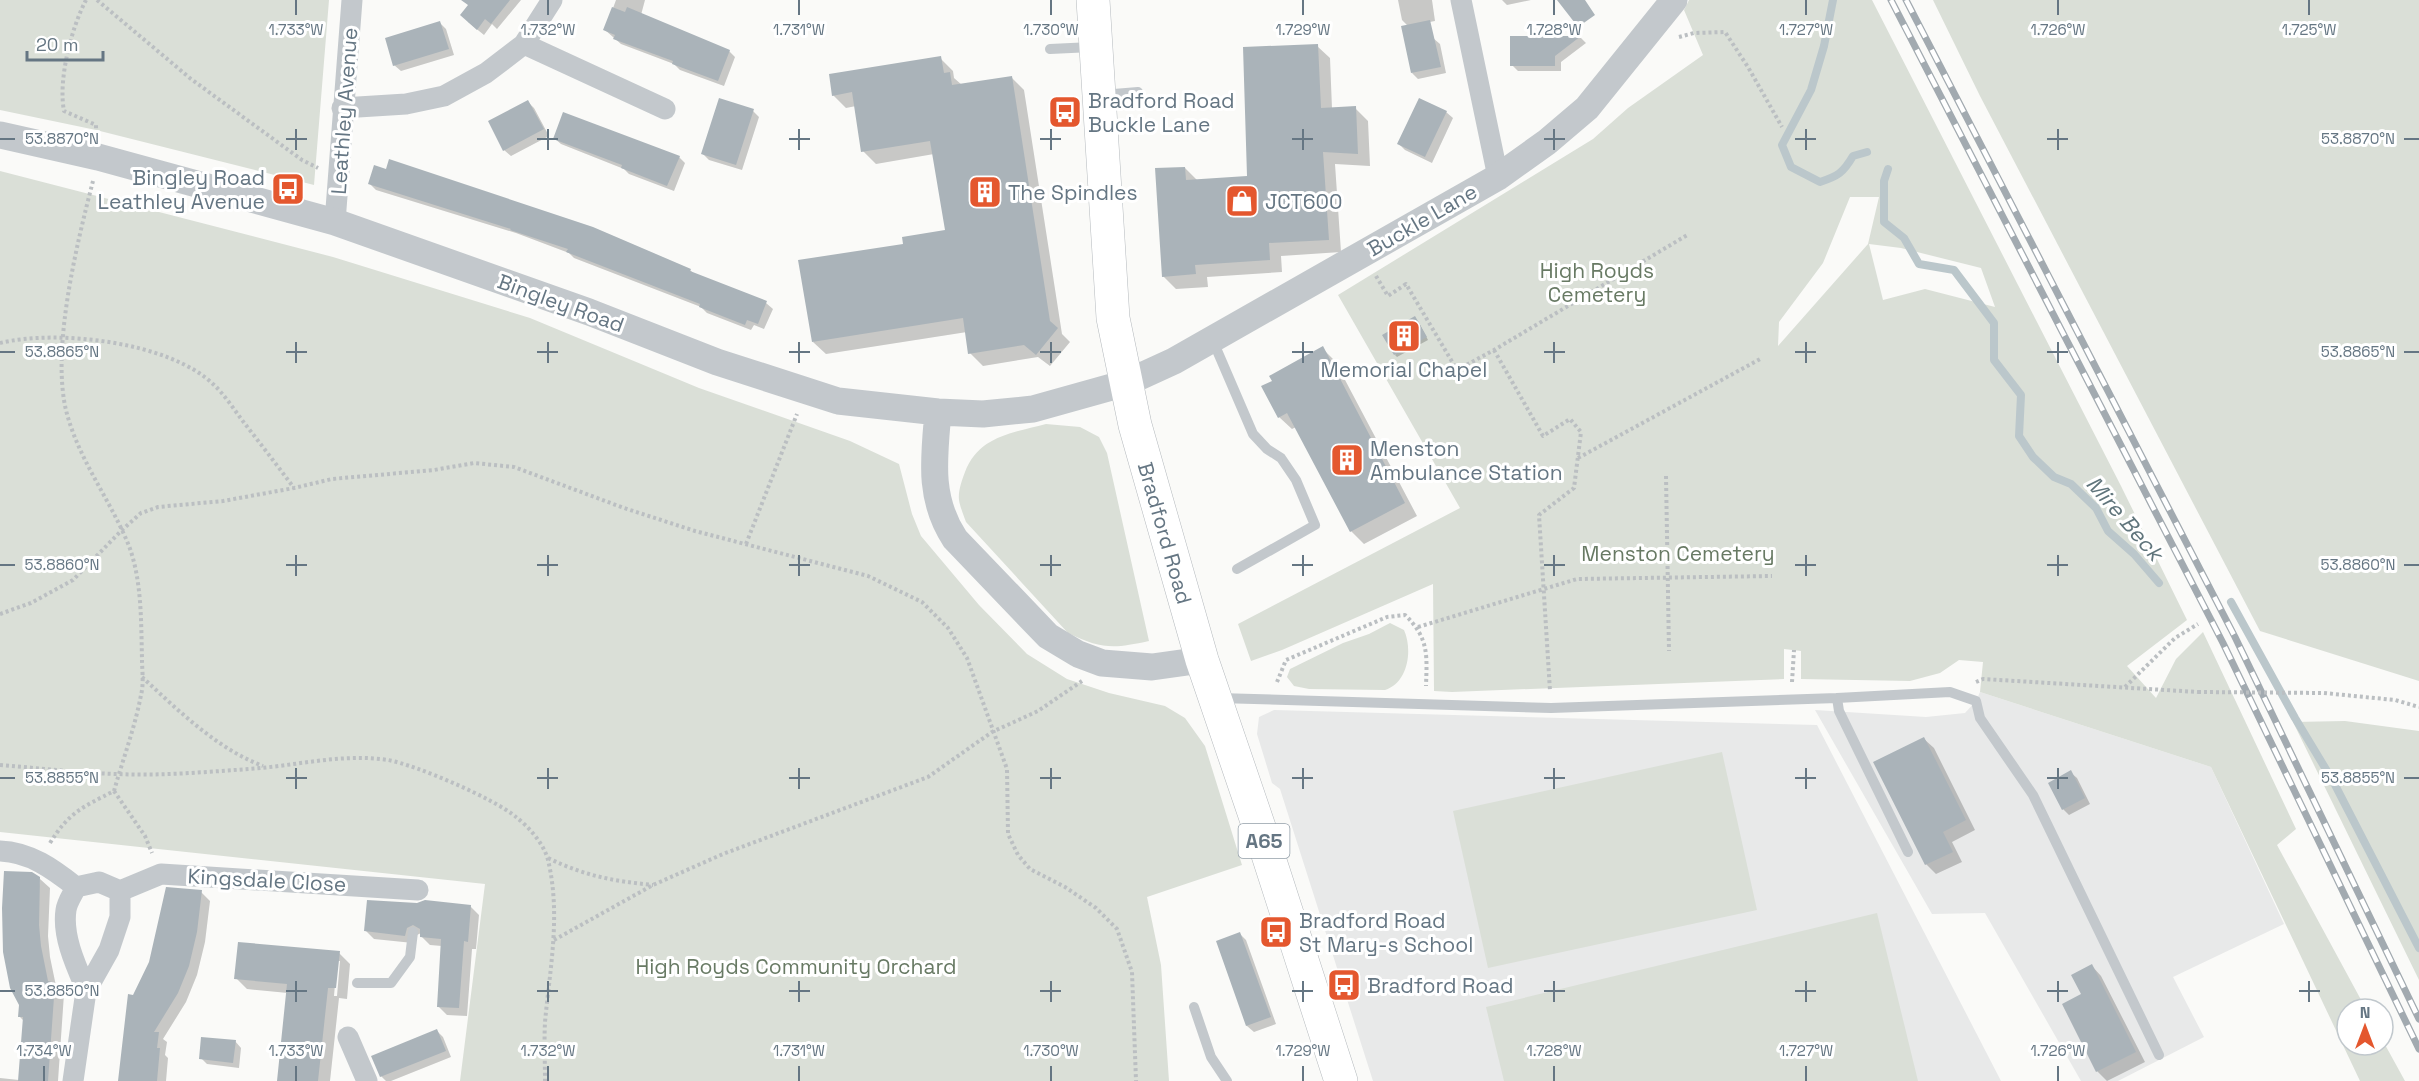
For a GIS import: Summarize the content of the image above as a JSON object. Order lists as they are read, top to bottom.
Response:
{
  "streets": {
    "main road": ["Bradford Road", "A65"],
    "street": [
      "Leathley Avenue",
      "Buckle Lane",
      "Bingley Road",
      "Kingsdale Close"
    ]
  },
  "crossings": [
    ["Leathley Avenue", "Bingley Road"],
    ["Buckle Lane", "Bingley Road"],
    ["Buckle Lane", "Bradford Road"],
    ["Bingley Road", "Bradford Road"]
  ],
  "water": ["Mire Beck"],
  "parks": ["High Royds Cemetery", "Menston Cemetery", "High Royds Community Orchard"],
  "places": {
    "bus stop": [
      "Bradford Road Buckle Lane",
      "Bingley Road Leathley Avenue",
      "Bradford Road St Mary-s School",
      "Bradford Road"
    ],
    "building": ["The Spindles", "Memorial Chapel", "Menston Ambulance Station"],
    "shop": ["JCT600"]
  },
  "scale_bar": "20 m",
  "north": "top",
  "coordinates": [
    "1.733°W",
    "1.732°W",
    "1.731°W",
    "1.730°W",
    "1.729°W",
    "1.728°W",
    "1.727°W",
    "1.726°W",
    "1.725°W",
    "53.8870°N",
    "53.8865°N",
    "53.8860°N",
    "53.8855°N",
    "53.8850°N",
    "1.734°W"
  ]
}
